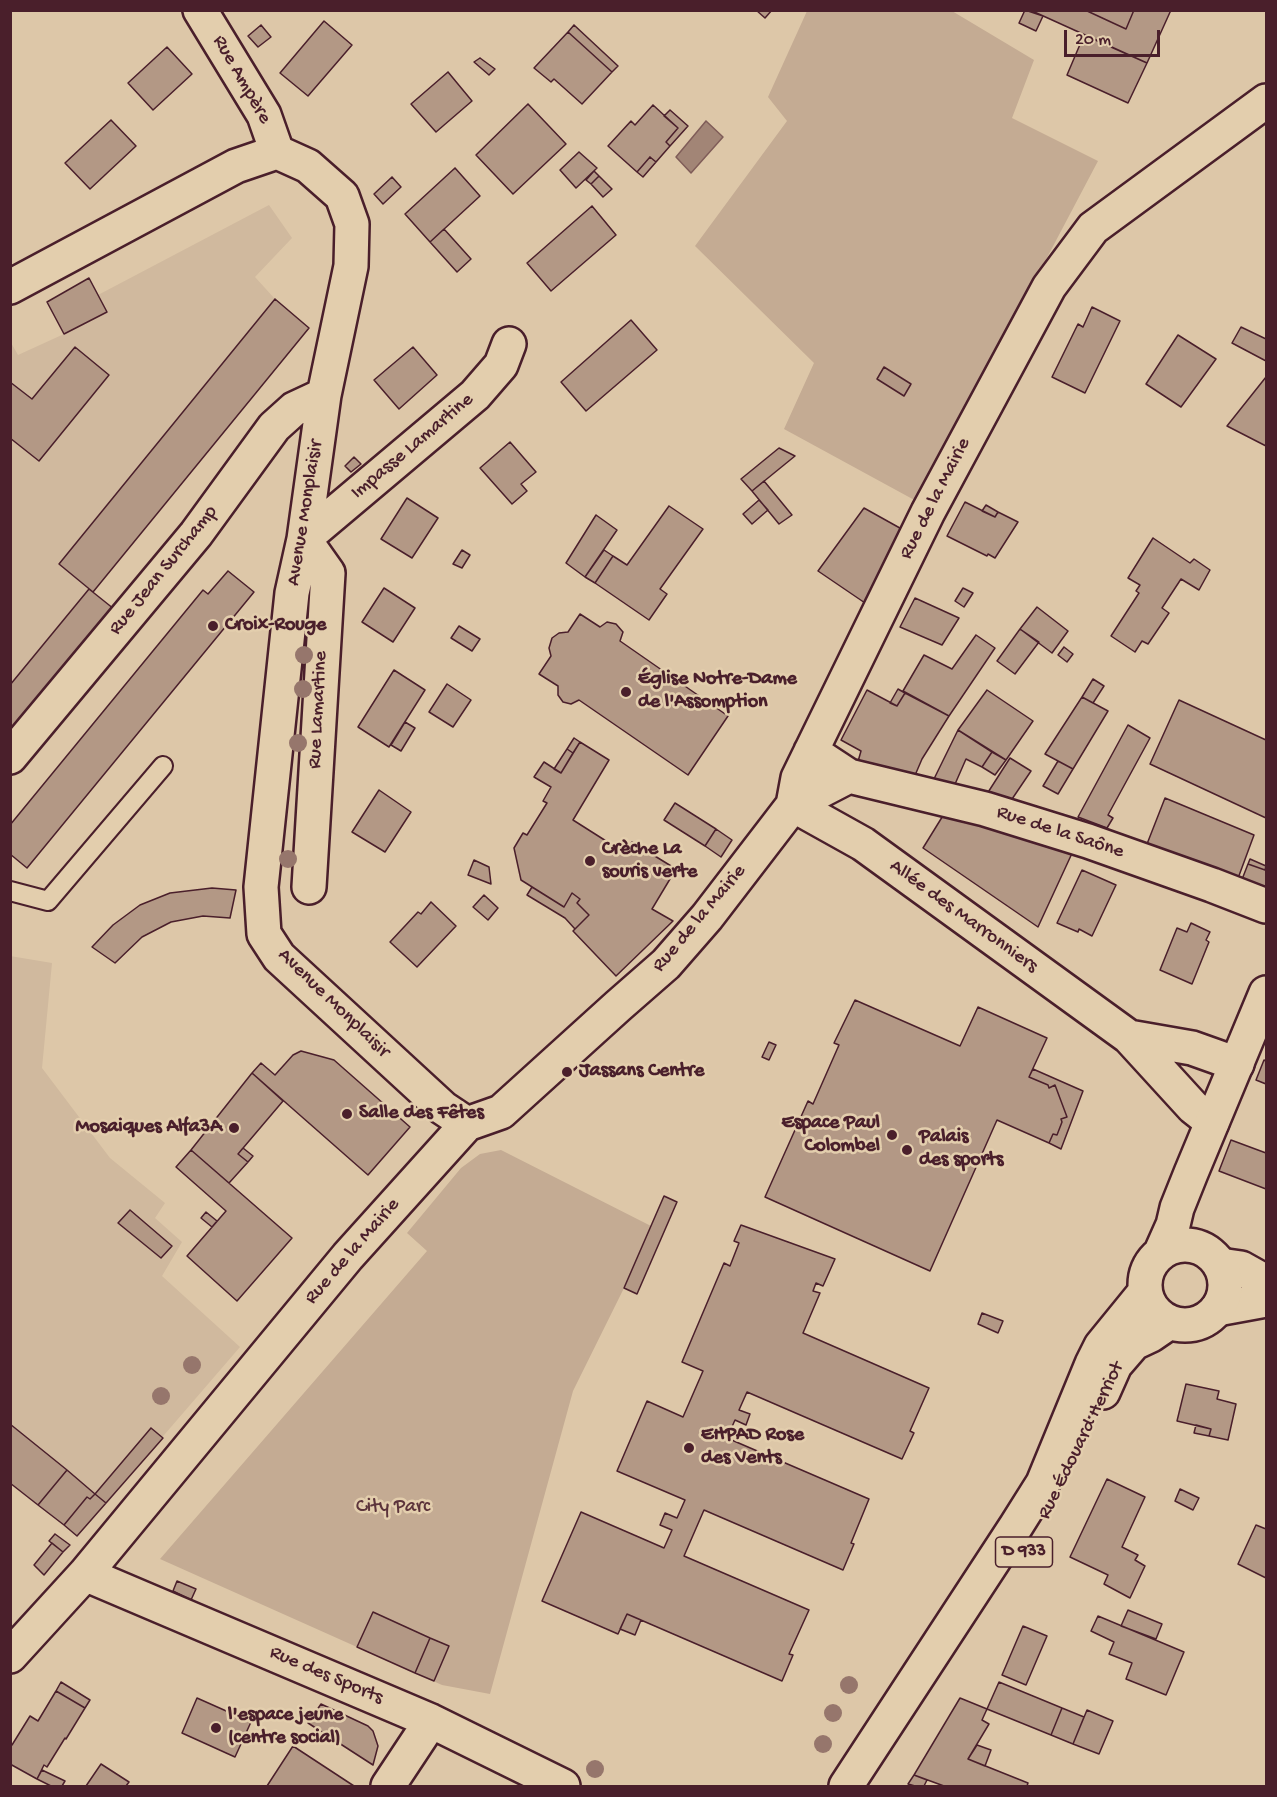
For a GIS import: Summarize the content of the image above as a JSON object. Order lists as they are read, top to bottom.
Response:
{
  "streets": {
    "street": [
      "Rue Ampère",
      "Impasse Lamartine",
      "Rue de la Mairie",
      "Avenue Monplaisir",
      "Rue Jean Surchamp",
      "Rue Lamartine",
      "Rue de la Saône",
      "Allée des Marronniers",
      "Rue Édouard Herriot",
      "D 933",
      "Rue des Sports"
    ]
  },
  "crossings": [
    ["Rue Ampère", "Avenue Monplaisir"],
    ["Impasse Lamartine", "Avenue Monplaisir"],
    ["Impasse Lamartine", "Rue Lamartine"],
    ["Rue de la Mairie", "Avenue Monplaisir"],
    ["Rue de la Mairie", "Rue de la Saône"],
    ["Rue de la Mairie", "Allée des Marronniers"],
    ["Rue de la Mairie", "Rue des Sports"],
    ["Avenue Monplaisir", "Rue Jean Surchamp"],
    ["Avenue Monplaisir", "Rue Lamartine"]
  ],
  "parks": ["City Parc"],
  "places": [
    "Croix-Rouge",
    "Église Notre-Dame de l'Assomption",
    "Crèche La souris verte",
    "Jassans Centre",
    "Salle des Fêtes",
    "Mosaiques Alfa3A",
    "Espace Paul Colombel",
    "Palais des sports",
    "EHPAD Rose des Vents",
    "l'espace jeune (centre social)"
  ],
  "scale_bar": "20 m"
}
